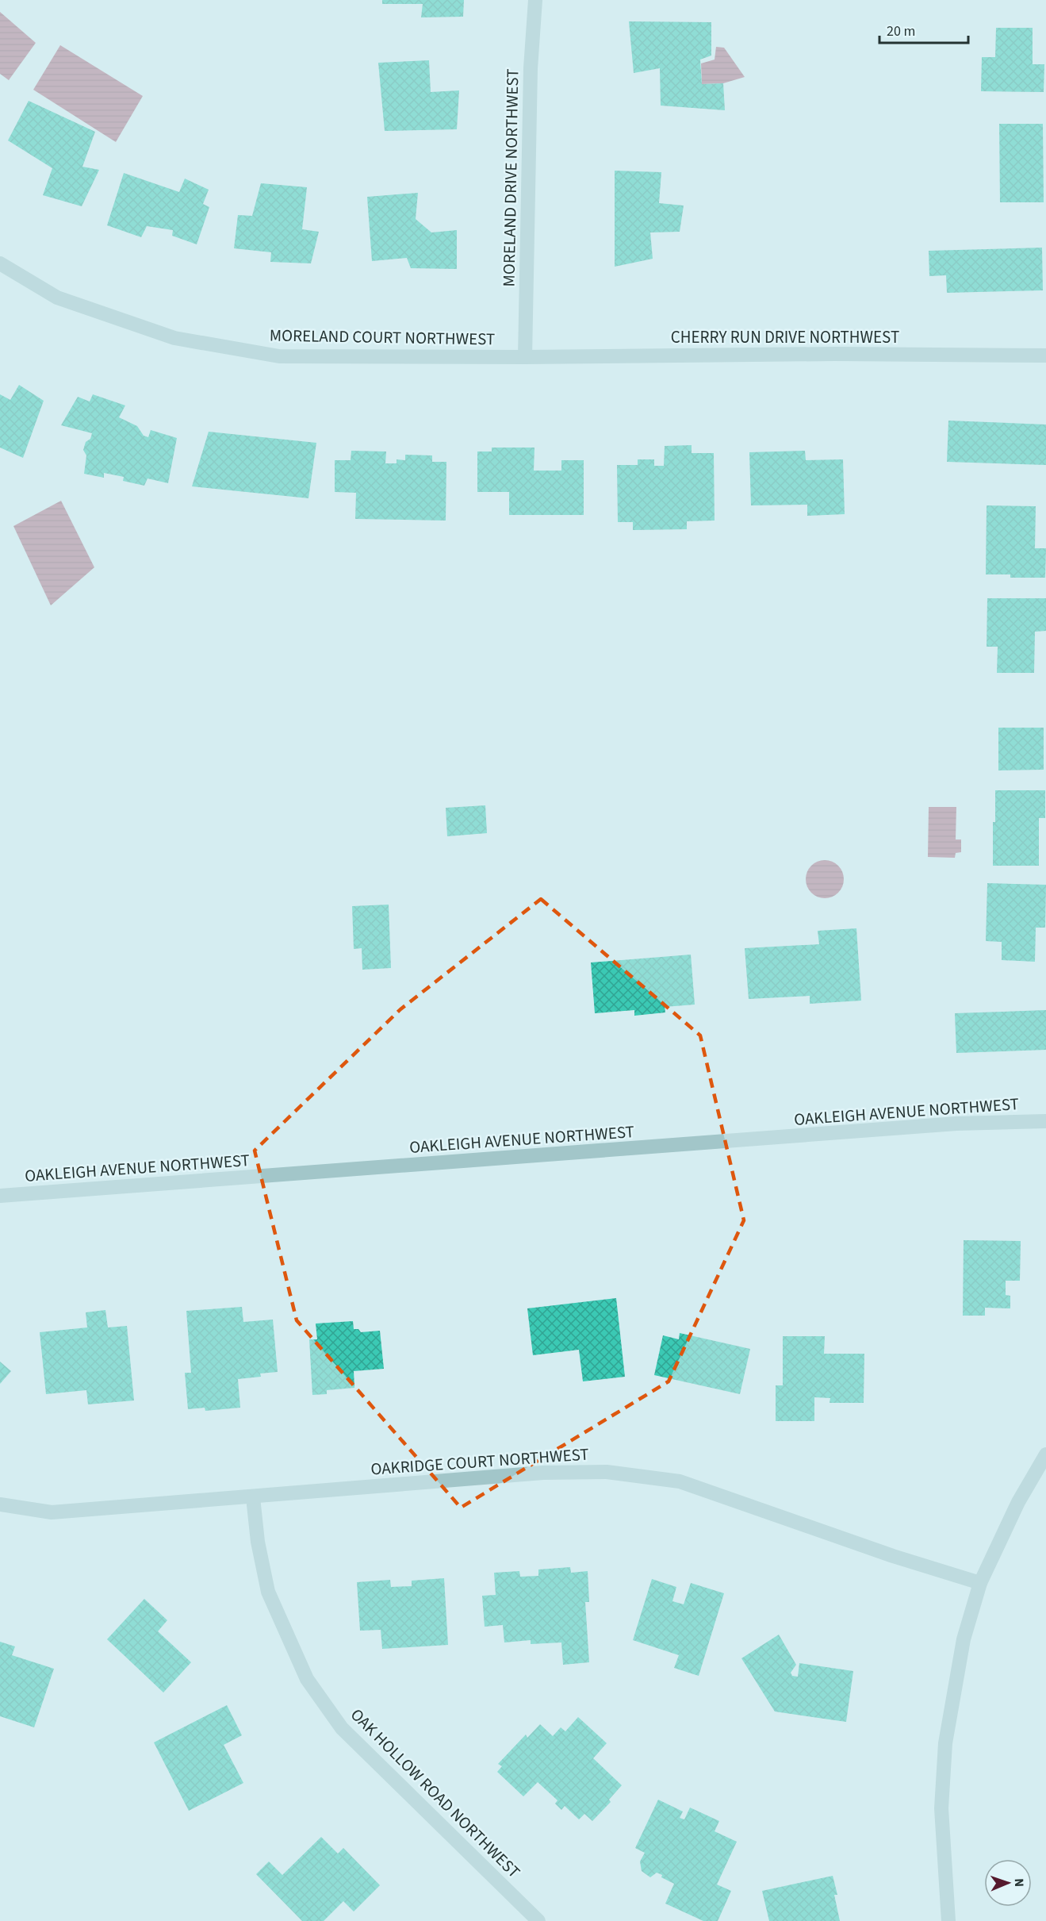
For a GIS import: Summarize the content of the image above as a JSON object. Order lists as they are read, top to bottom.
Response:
{
  "streets": {
    "street": [
      "MORELAND DRIVE NORTHWEST",
      "MORELAND COURT NORTHWEST",
      "CHERRY RUN DRIVE NORTHWEST",
      "OAKLEIGH AVENUE NORTHWEST",
      "OAKRIDGE COURT NORTHWEST",
      "OAK HOLLOW ROAD NORTHWEST"
    ]
  },
  "crossings": [
    ["MORELAND DRIVE NORTHWEST", "MORELAND COURT NORTHWEST"],
    ["MORELAND DRIVE NORTHWEST", "CHERRY RUN DRIVE NORTHWEST"],
    ["MORELAND COURT NORTHWEST", "CHERRY RUN DRIVE NORTHWEST"],
    ["OAKRIDGE COURT NORTHWEST", "OAK HOLLOW ROAD NORTHWEST"]
  ],
  "scale_bar": "20 m",
  "north": "right"
}
